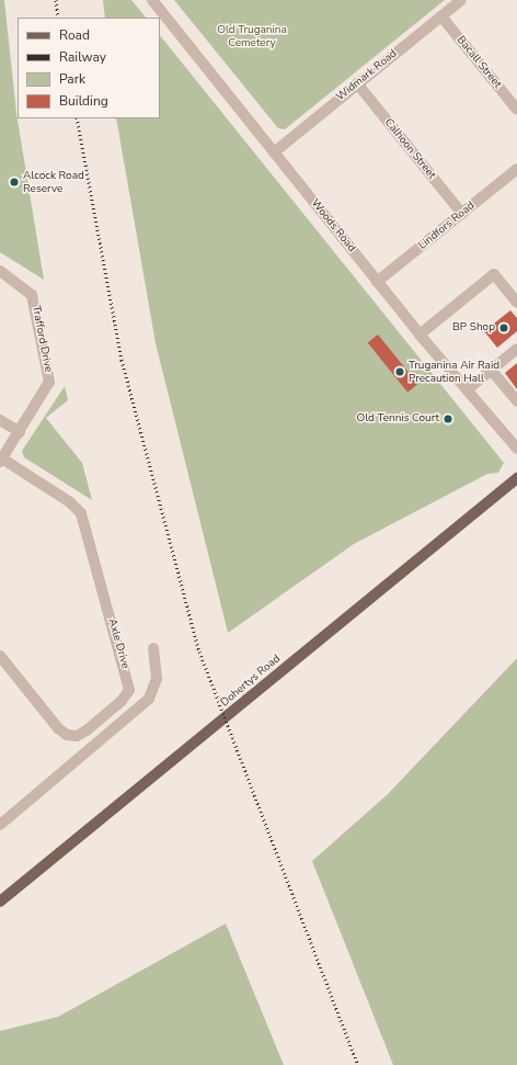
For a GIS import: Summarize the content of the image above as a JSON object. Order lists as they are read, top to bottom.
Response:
{
  "streets": {
    "main road": ["Dohertys Road"],
    "street": [
      "Bacall Street",
      "Widmark Road",
      "Calhoon Street",
      "Woods Road",
      "Lindfors Road",
      "Trafford Drive",
      "Axle Drive"
    ]
  },
  "crossings": [
    ["Bacall Street", "Widmark Road"],
    ["Widmark Road", "Calhoon Street"],
    ["Widmark Road", "Woods Road"],
    ["Calhoon Street", "Lindfors Road"],
    ["Woods Road", "Lindfors Road"],
    ["Trafford Drive", "Axle Drive"]
  ],
  "parks": ["Old Truganina Cemetery"],
  "places": [
    "Alcock Road Reserve",
    "BP Shop",
    "Truganina Air Raid Precaution Hall",
    "Old Tennis Court"
  ],
  "legend": [
    "Road",
    "Railway",
    "Park",
    "Building"
  ]
}
